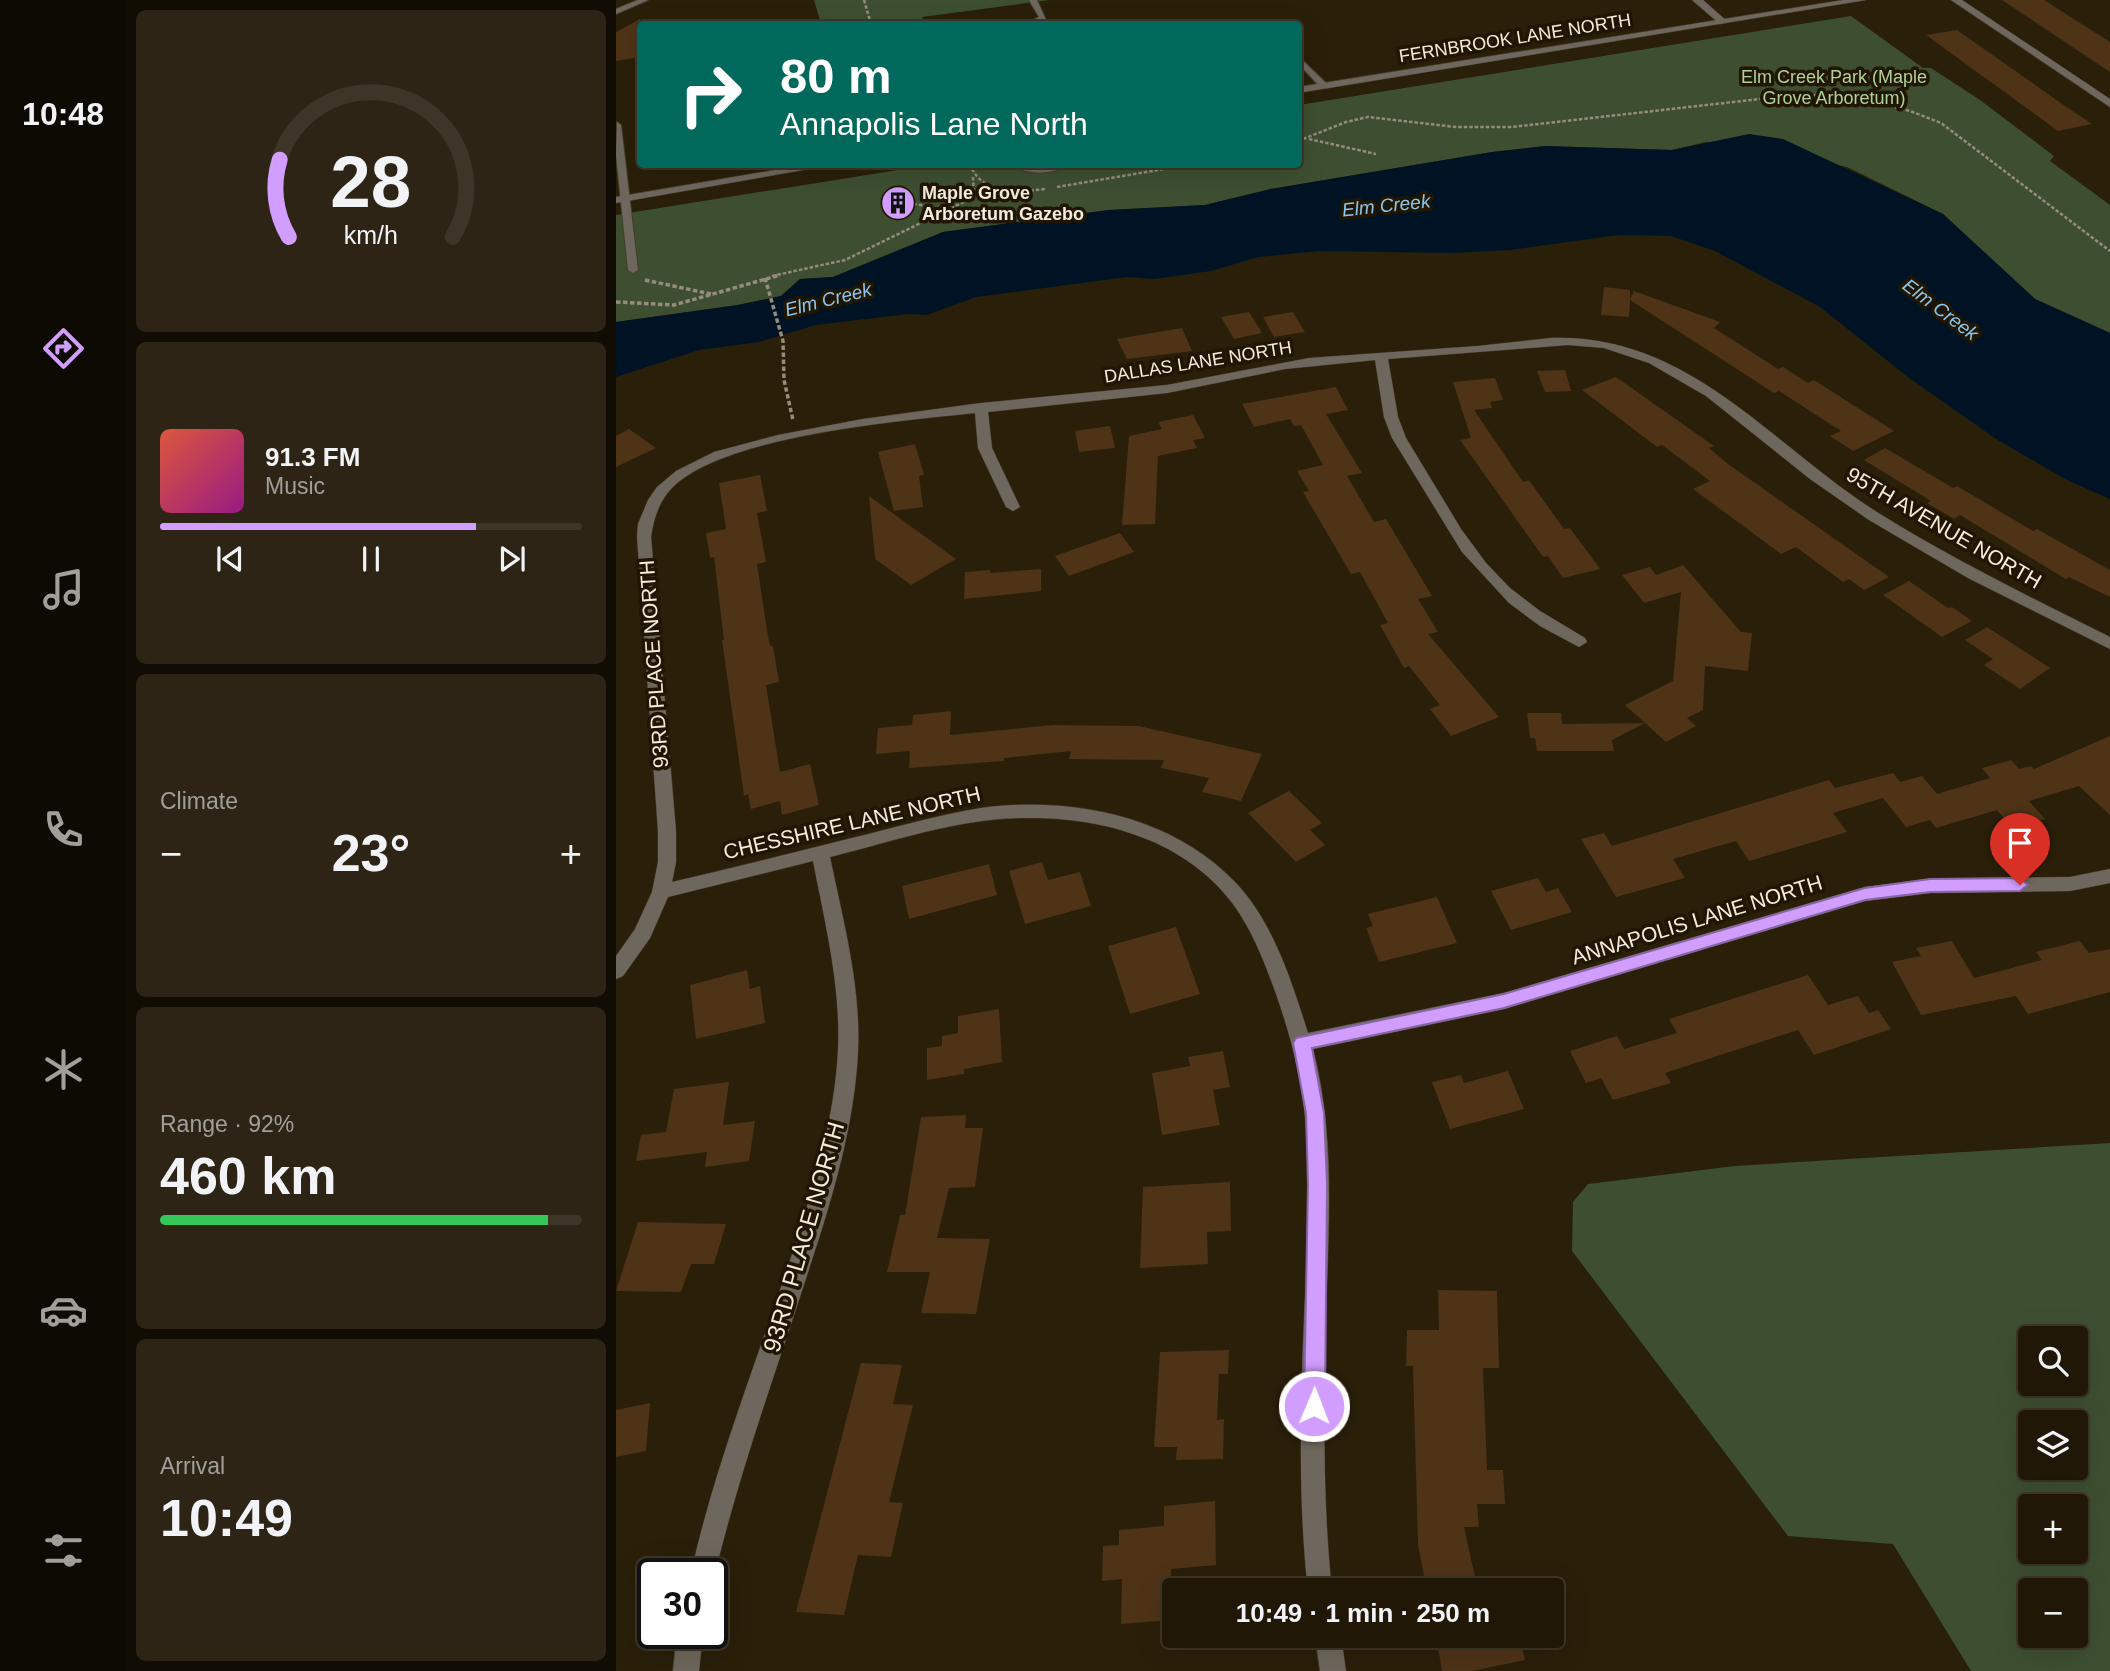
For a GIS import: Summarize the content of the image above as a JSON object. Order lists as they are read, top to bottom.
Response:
{
  "streets": {
    "street": [
      "FERNBROOK LANE NORTH",
      "DALLAS LANE NORTH",
      "95TH AVENUE NORTH",
      "93RD PLACE NORTH",
      "CHESSHIRE LANE NORTH",
      "ANNAPOLIS LANE NORTH"
    ]
  },
  "crossings": [
    ["DALLAS LANE NORTH", "95TH AVENUE NORTH"],
    ["DALLAS LANE NORTH", "93RD PLACE NORTH"],
    ["93RD PLACE NORTH", "CHESSHIRE LANE NORTH"],
    ["CHESSHIRE LANE NORTH", "ANNAPOLIS LANE NORTH"]
  ],
  "water": ["Elm Creek"],
  "parks": ["Elm Creek Park (Maple Grove Arboretum)"],
  "places": {
    "building": ["Maple Grove Arboretum Gazebo"]
  },
  "page": {
    "tabs": "10:48",
    "turn": ["80 m", "Annapolis Lane North"],
    "song": ["91.3 FM", "Music"],
    "tile": [
      "Climate",
      ["Range · 92%", "460 km"],
      ["Arrival", "10:49"]
    ],
    "heat": ["−", "23°", "+"],
    "map_buttons": ["+", "−"],
    "limit": "30",
    "trip": "10:49 · 1 min · 250 m",
    "gauge": ["28", "km/h"]
  }
}
